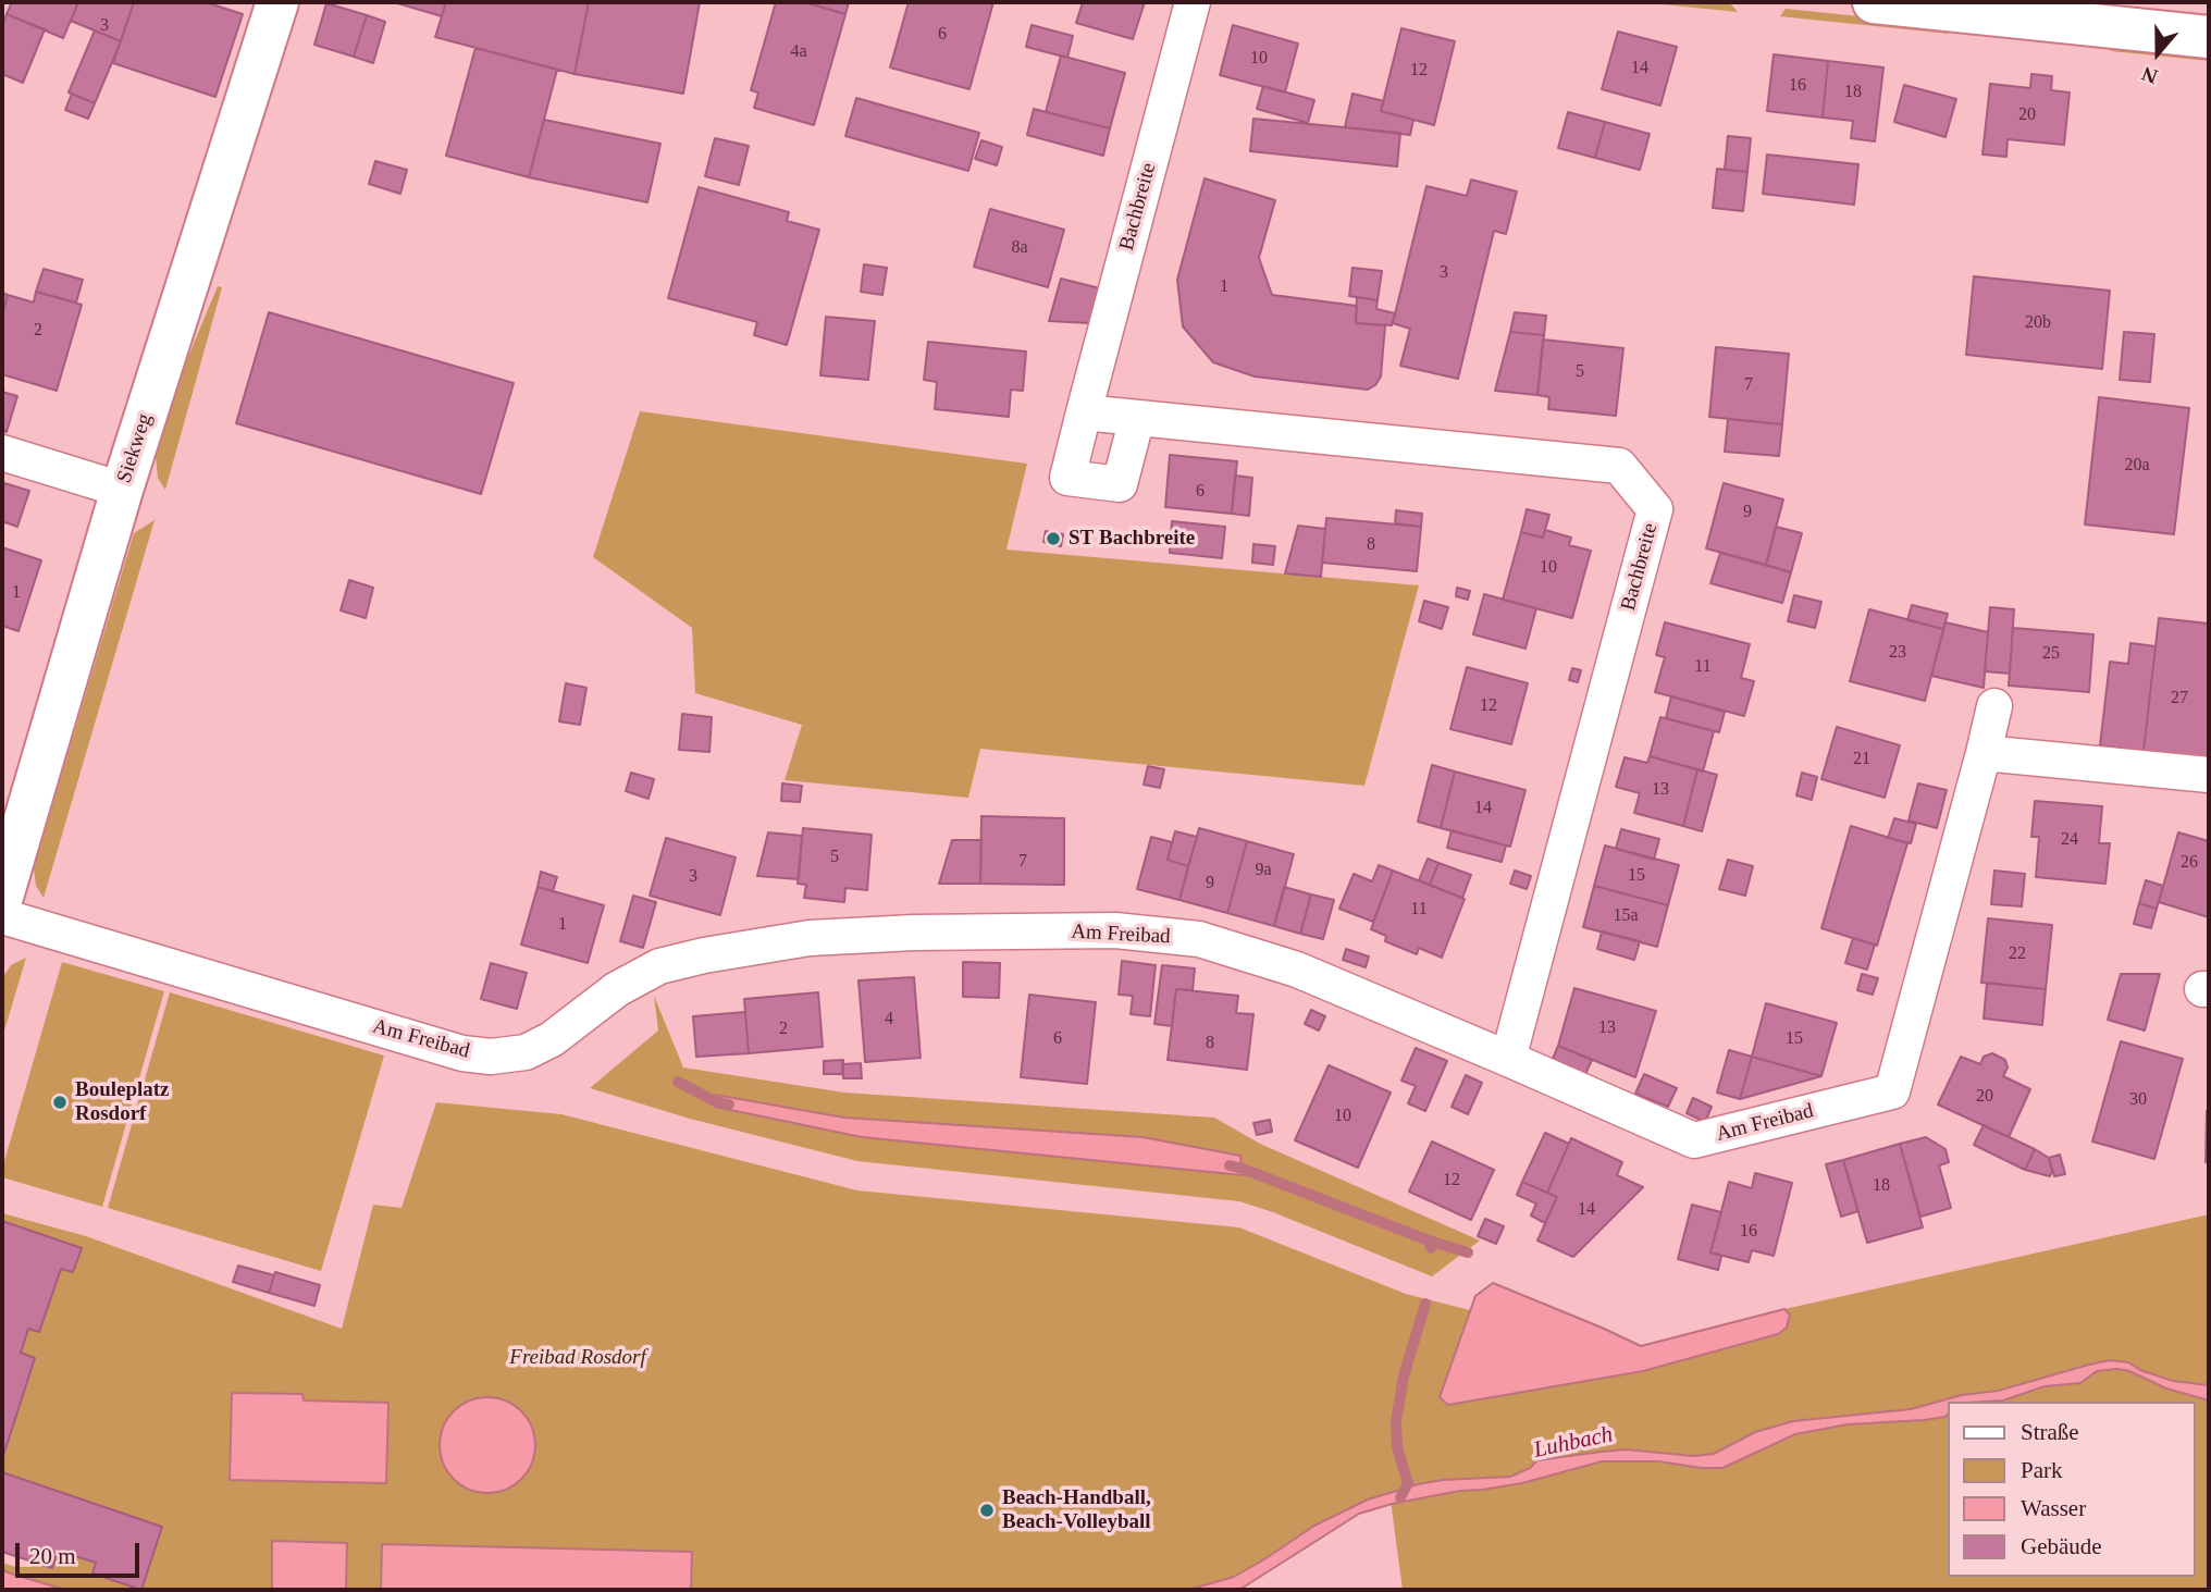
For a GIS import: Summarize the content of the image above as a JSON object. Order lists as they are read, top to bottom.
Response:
{
  "streets": {
    "street": ["Bachbreite", "Siekweg", "Am Freibad"]
  },
  "crossings": [
    ["Bachbreite", "Am Freibad"]
  ],
  "water": ["Luhbach"],
  "parks": ["Freibad Rosdorf"],
  "places": ["ST Bachbreite", "Bouleplatz Rosdorf", "Beach-Handball, Beach-Volleyball"],
  "house_numbers": [
    "3",
    "6",
    "4a",
    "10",
    "14",
    "12",
    "16",
    "18",
    "20",
    "8a",
    "3",
    "1",
    "20b",
    "2",
    "5",
    "7",
    "20a",
    "6",
    "9",
    "8",
    "10",
    "1",
    "23",
    "25",
    "11",
    "27",
    "12",
    "21",
    "13",
    "14",
    "24",
    "5",
    "7",
    "26",
    "9a",
    "15",
    "3",
    "9",
    "11",
    "15a",
    "1",
    "22",
    "4",
    "13",
    "2",
    "6",
    "15",
    "8",
    "20",
    "30",
    "10",
    "12",
    "18",
    "14",
    "16"
  ],
  "legend": [
    "Straße",
    "Park",
    "Wasser",
    "Gebäude"
  ],
  "scale_bar": "20 m",
  "north": "bottom"
}
